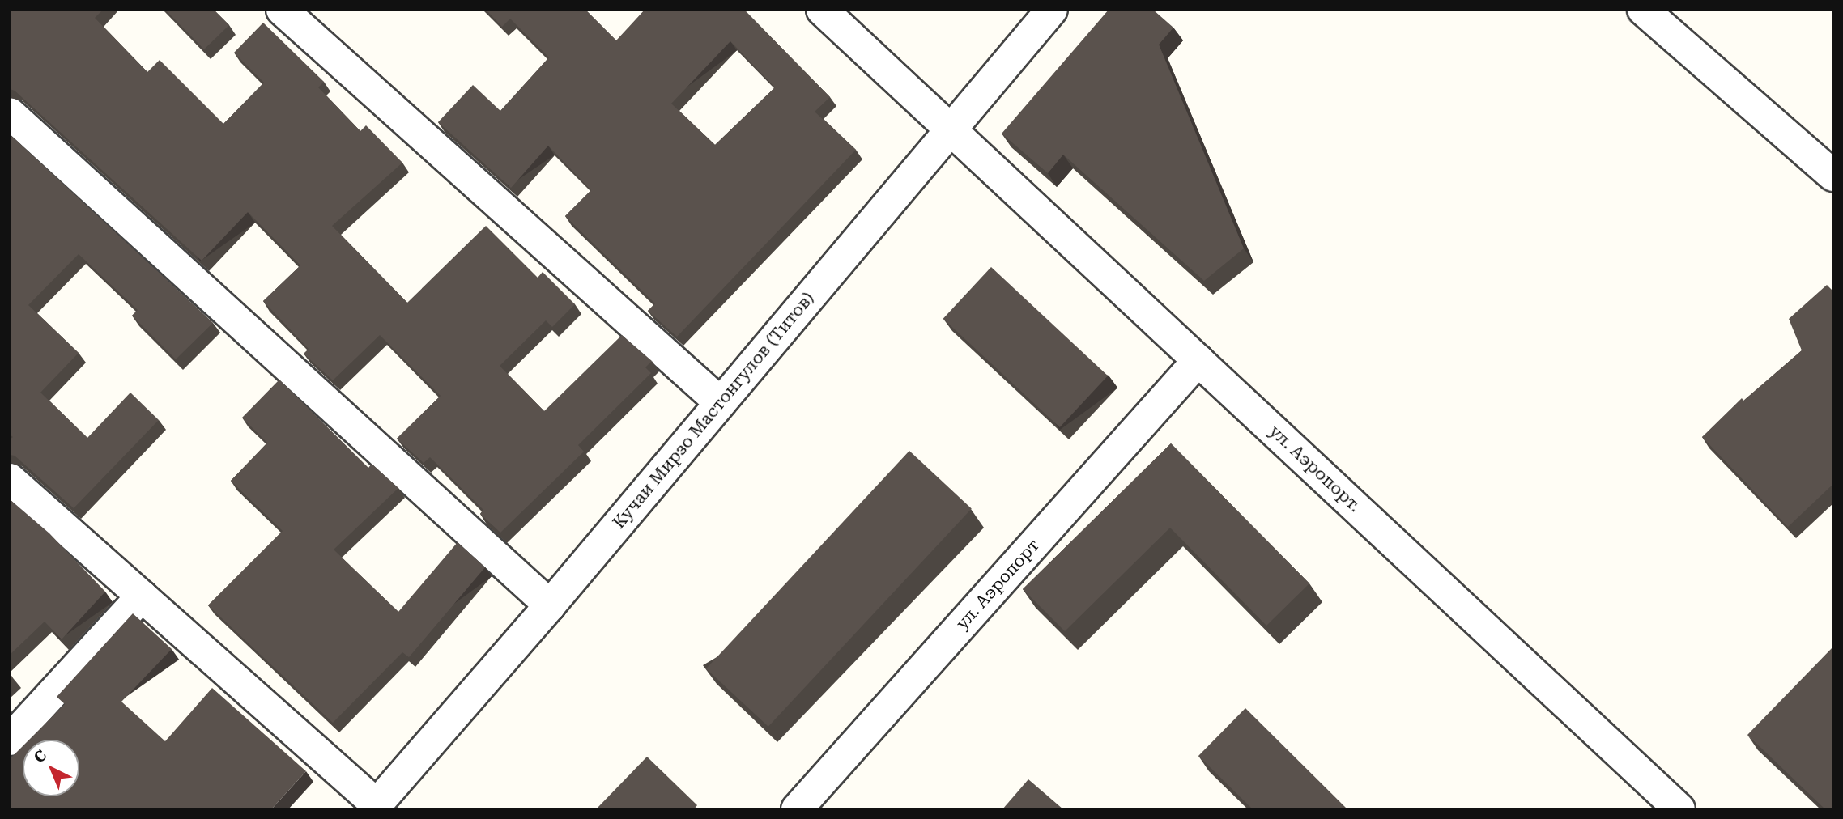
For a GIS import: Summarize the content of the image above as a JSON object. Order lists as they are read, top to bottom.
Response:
{
  "streets": {
    "street": ["Кучаи Мирзо Мастонгулов (Титов)", "ул. Аэропорт.", "ул. Аэропорт"]
  },
  "crossings": [
    ["Кучаи Мирзо Мастонгулов (Титов)", "ул. Аэропорт."],
    ["ул. Аэропорт.", "ул. Аэропорт"]
  ],
  "north": "top left"
}
